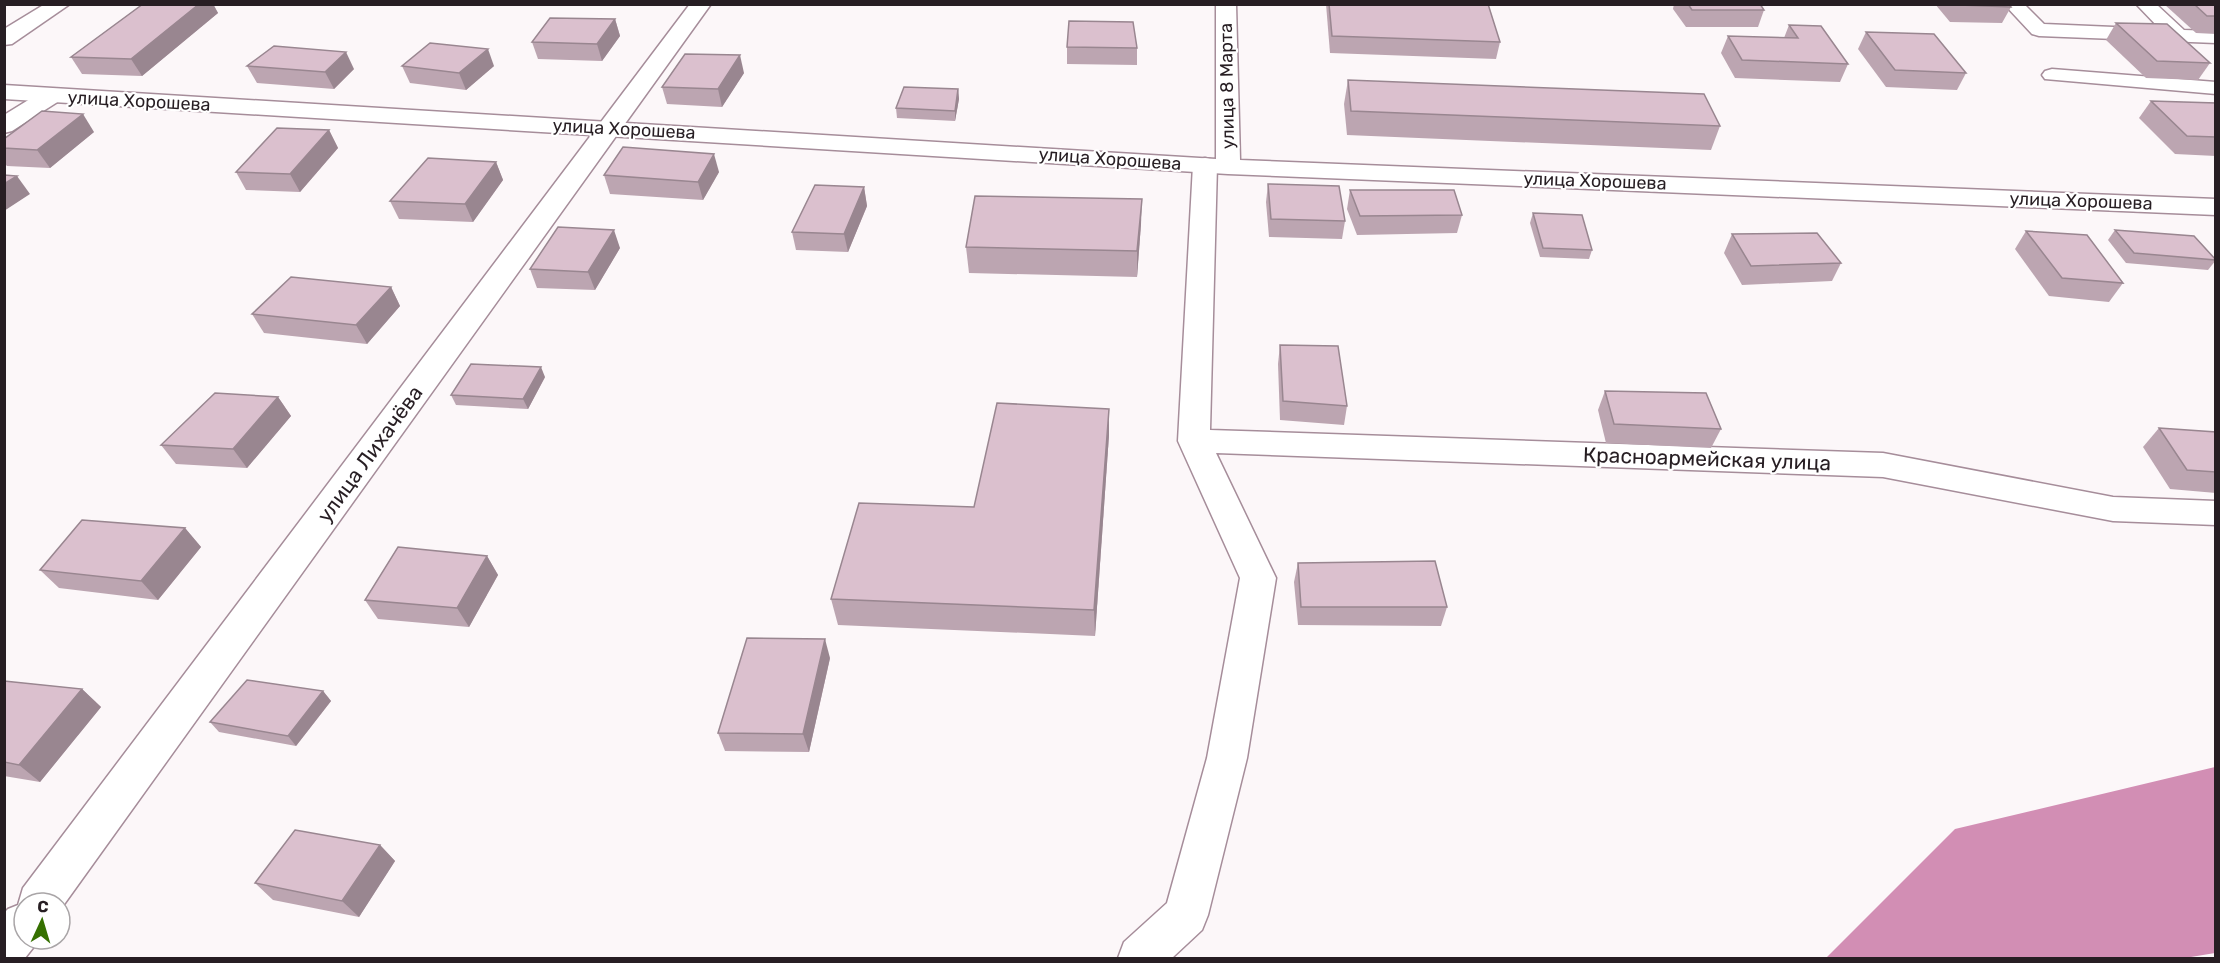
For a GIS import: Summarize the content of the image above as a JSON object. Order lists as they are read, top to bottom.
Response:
{
  "streets": {
    "street": [
      "улица 8 Марта",
      "улица Хорошева",
      "улица Лихачёва",
      "Красноармейская улица"
    ]
  },
  "crossings": [
    ["улица 8 Марта", "улица Хорошева"],
    ["улица 8 Марта", "Красноармейская улица"],
    ["улица Хорошева", "улица Лихачёва"]
  ],
  "north": "top"
}
